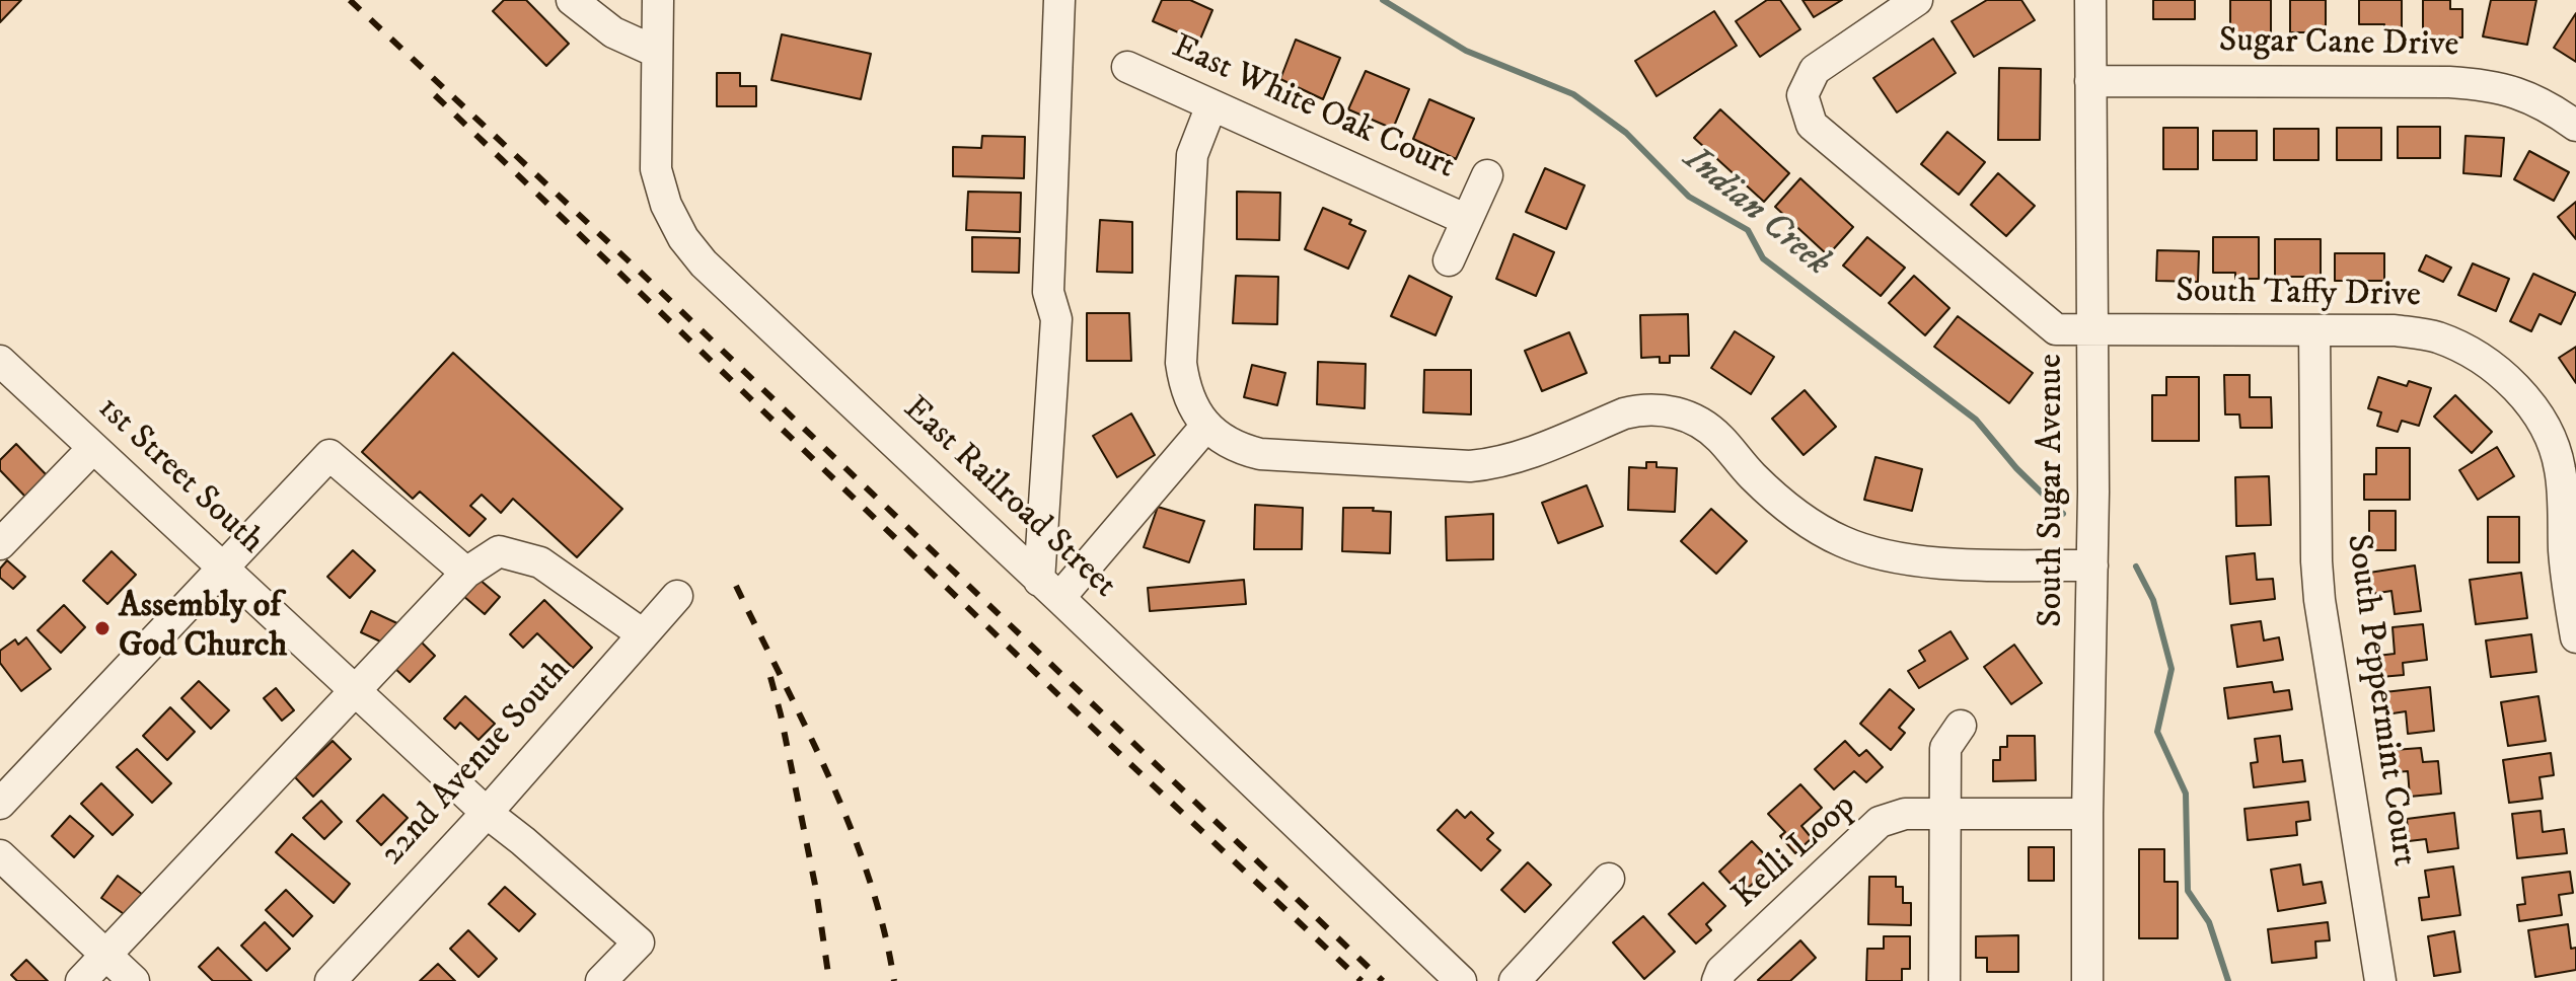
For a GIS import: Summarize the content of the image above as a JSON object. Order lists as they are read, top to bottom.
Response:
{
  "streets": {
    "street": [
      "Sugar Cane Drive",
      "East White Oak Court",
      "South Taffy Drive",
      "1st Street South",
      "South Sugar Avenue",
      "East Railroad Street",
      "South Peppermint Court",
      "22nd Avenue South",
      "Kelli Loop"
    ]
  },
  "crossings": [
    ["Sugar Cane Drive", "South Sugar Avenue"],
    ["South Taffy Drive", "South Sugar Avenue"],
    ["South Taffy Drive", "South Peppermint Court"],
    ["1st Street South", "22nd Avenue South"],
    ["South Sugar Avenue", "Kelli Loop"]
  ],
  "water": ["Indian Creek"],
  "places": ["Assembly of God Church"]
}
